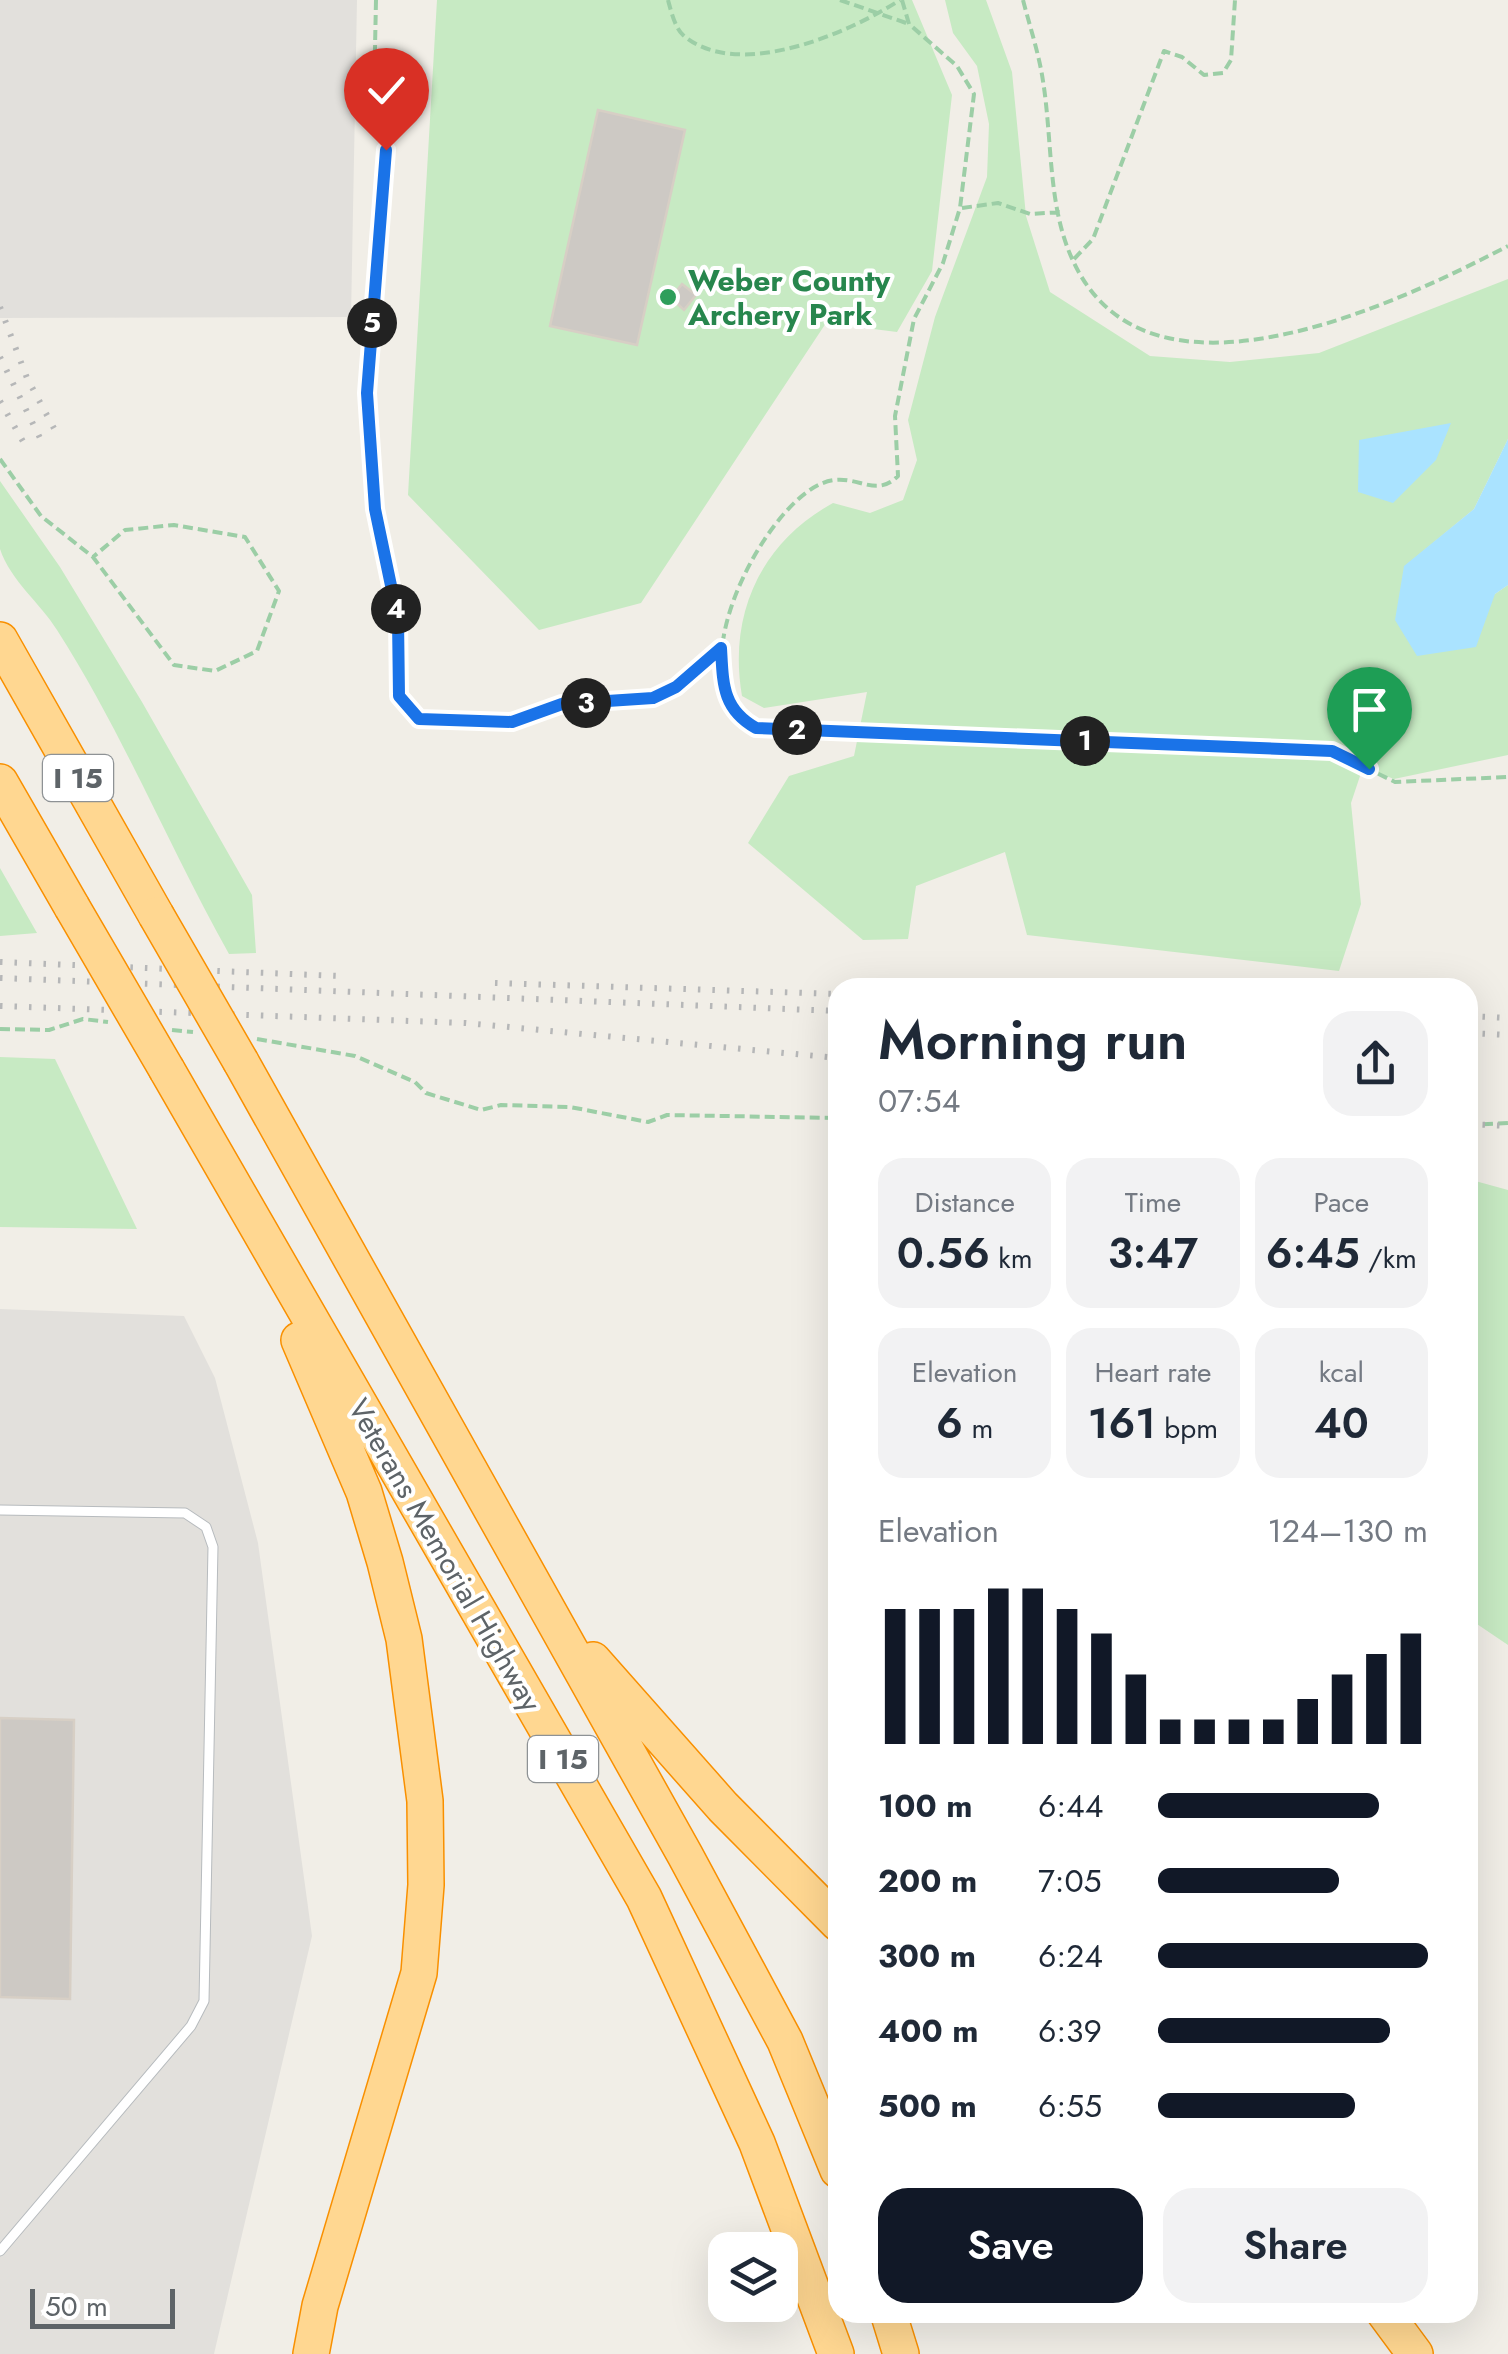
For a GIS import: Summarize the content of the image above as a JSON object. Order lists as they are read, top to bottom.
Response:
{
  "streets": {
    "highway": ["I 15", "Veterans Memorial Highway"]
  },
  "places": ["Weber County Archery Park"],
  "scale_bar": "50 m",
  "page": {
    "pins": [
      "5",
      "4",
      "3",
      "2",
      "1"
    ],
    "heading": ["Morning run", "07:54"],
    "stats": [
      ["Distance", "0.56 km"],
      ["Time", "3:47"],
      ["Pace", "6:45 /km"],
      ["Elevation", "6 m"],
      ["Heart rate", "161 bpm"],
      ["kcal", "40"]
    ],
    "chart": ["Elevation", "124–130 m"],
    "list": [
      {
        "name": "100 m",
        "note": "6:44"
      },
      {
        "name": "200 m",
        "note": "7:05"
      },
      {
        "name": "300 m",
        "note": "6:24"
      },
      {
        "name": "400 m",
        "note": "6:39"
      },
      {
        "name": "500 m",
        "note": "6:55"
      }
    ],
    "buttons": ["Save", "Share"],
    "scale": "50 m"
  }
}
